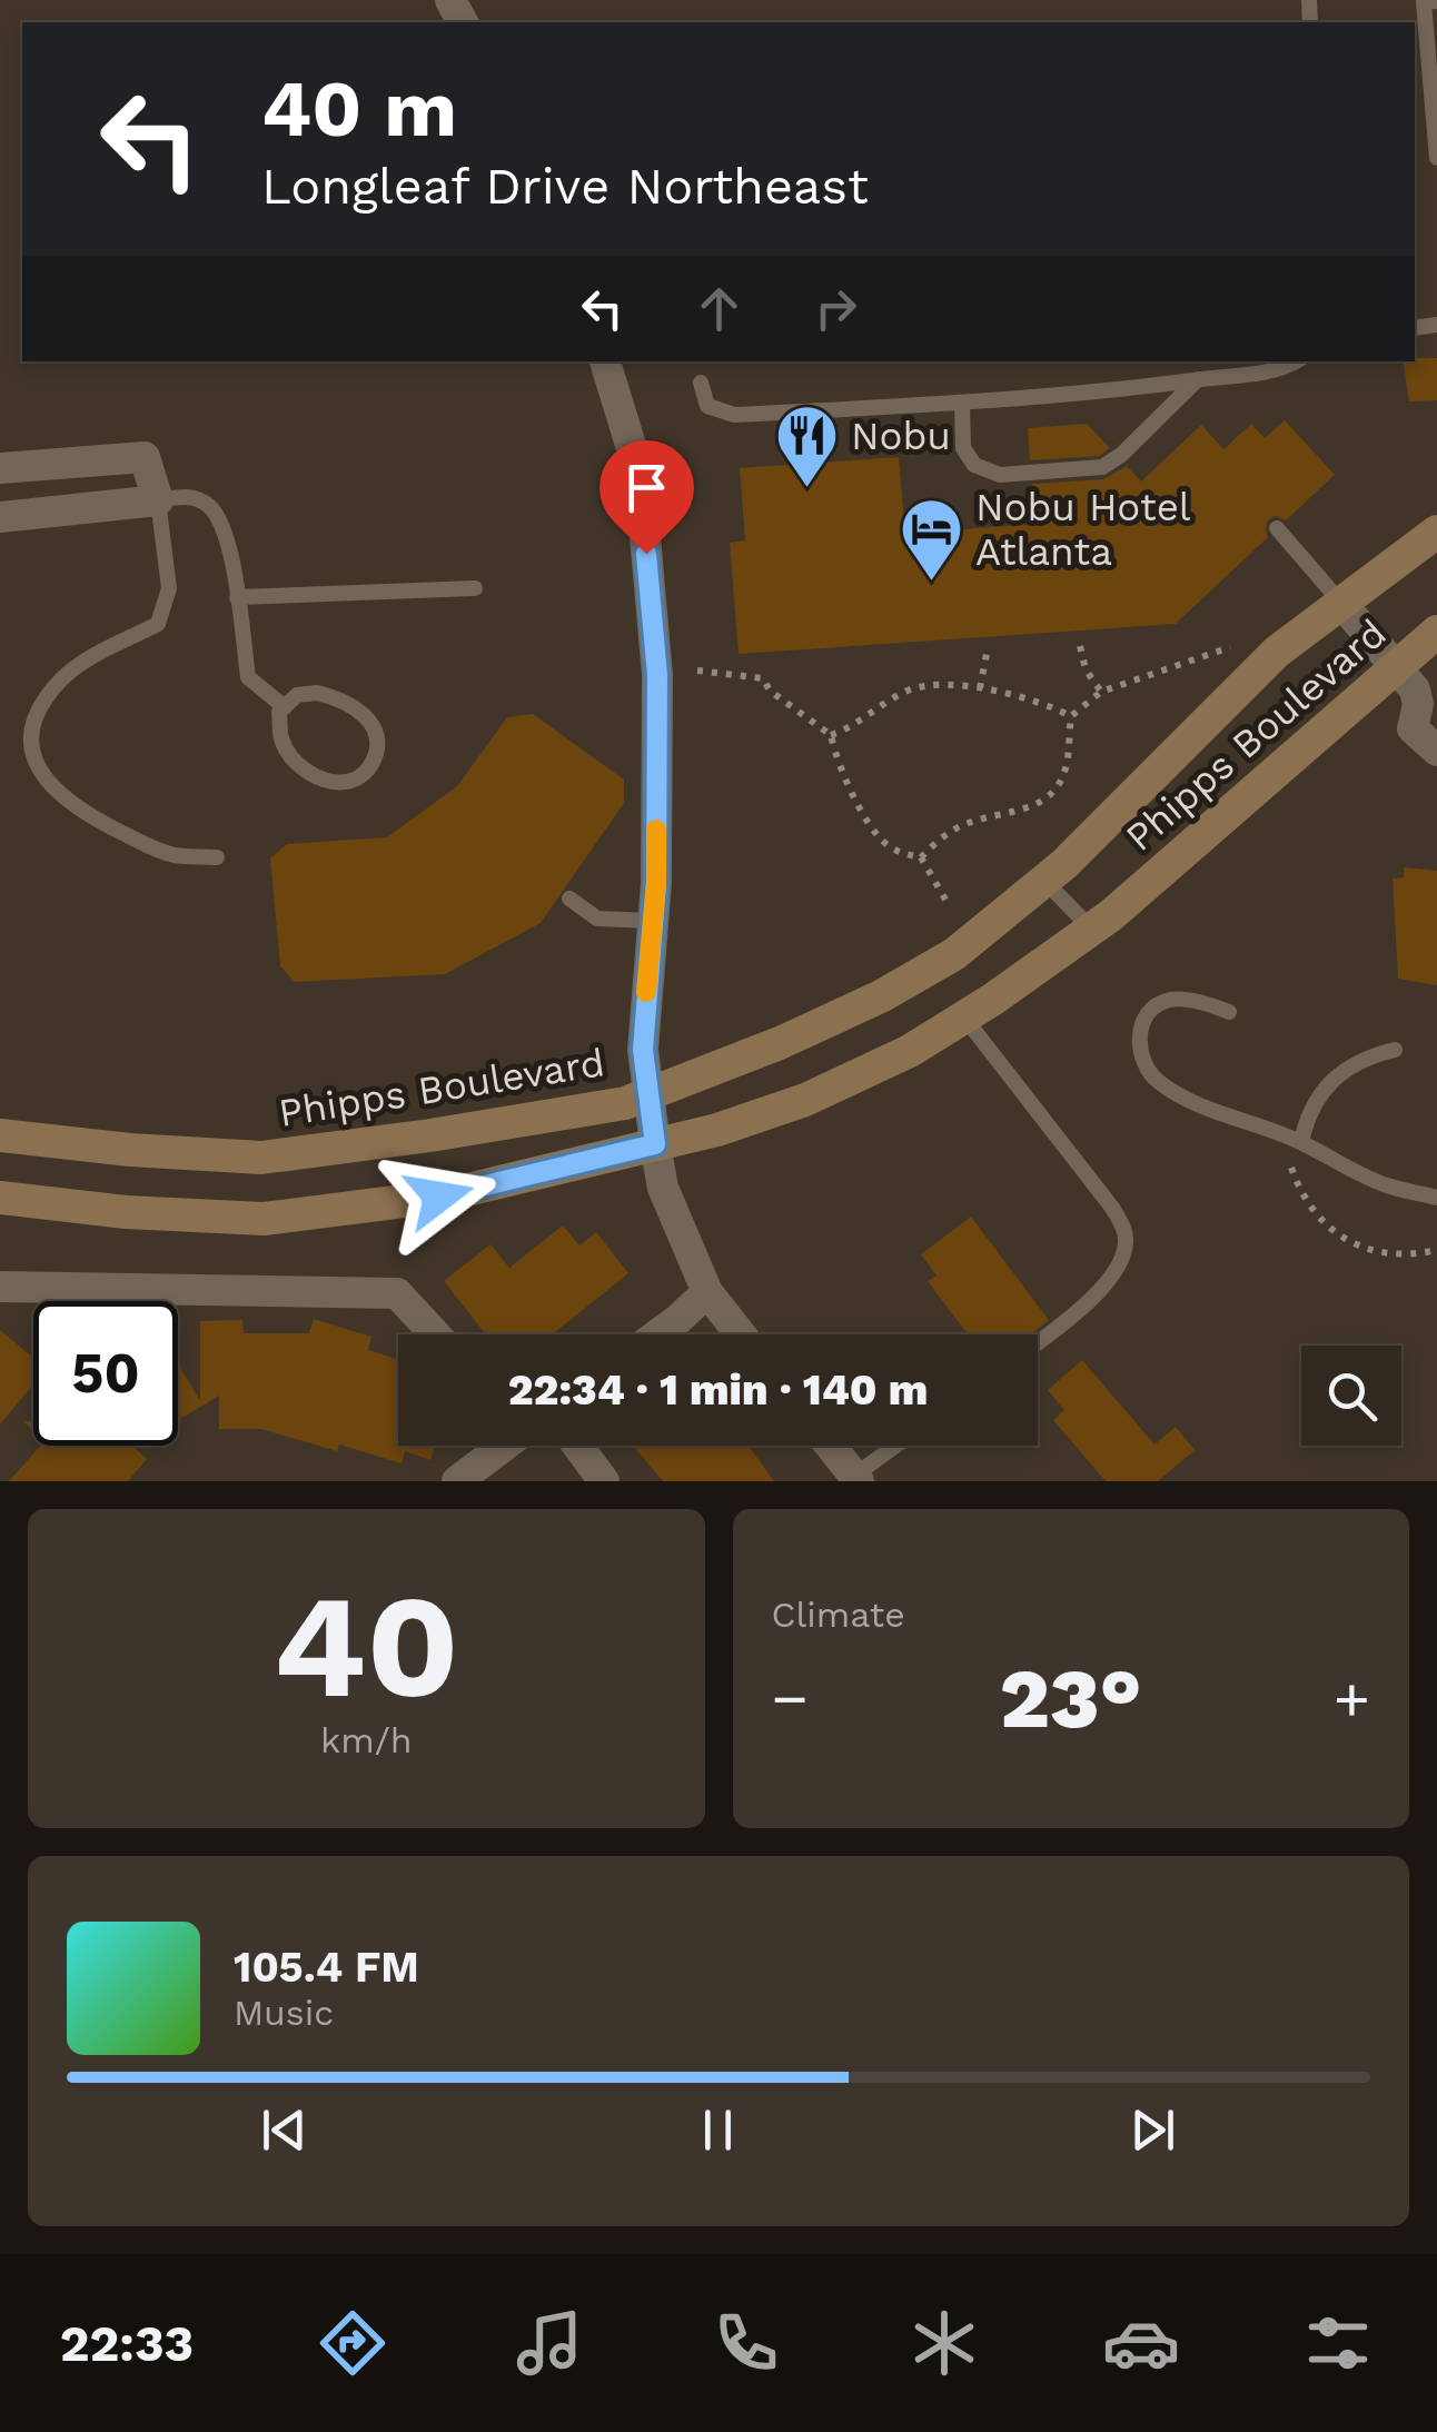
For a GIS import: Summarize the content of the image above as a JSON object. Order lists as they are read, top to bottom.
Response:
{
  "streets": {
    "main road": ["Phipps Boulevard"]
  },
  "places": {
    "restaurant": ["Nobu"],
    "hotel": ["Nobu Hotel Atlanta"]
  },
  "page": {
    "turn": ["40 m", "Longleaf Drive Northeast"],
    "limit": "50",
    "trip": "22:34 · 1 min · 140 m",
    "tile": [
      ["40", "km/h"],
      "Climate"
    ],
    "heat": ["−", "23°", "+"],
    "song": ["105.4 FM", "Music"],
    "tabs": "22:33"
  }
}
